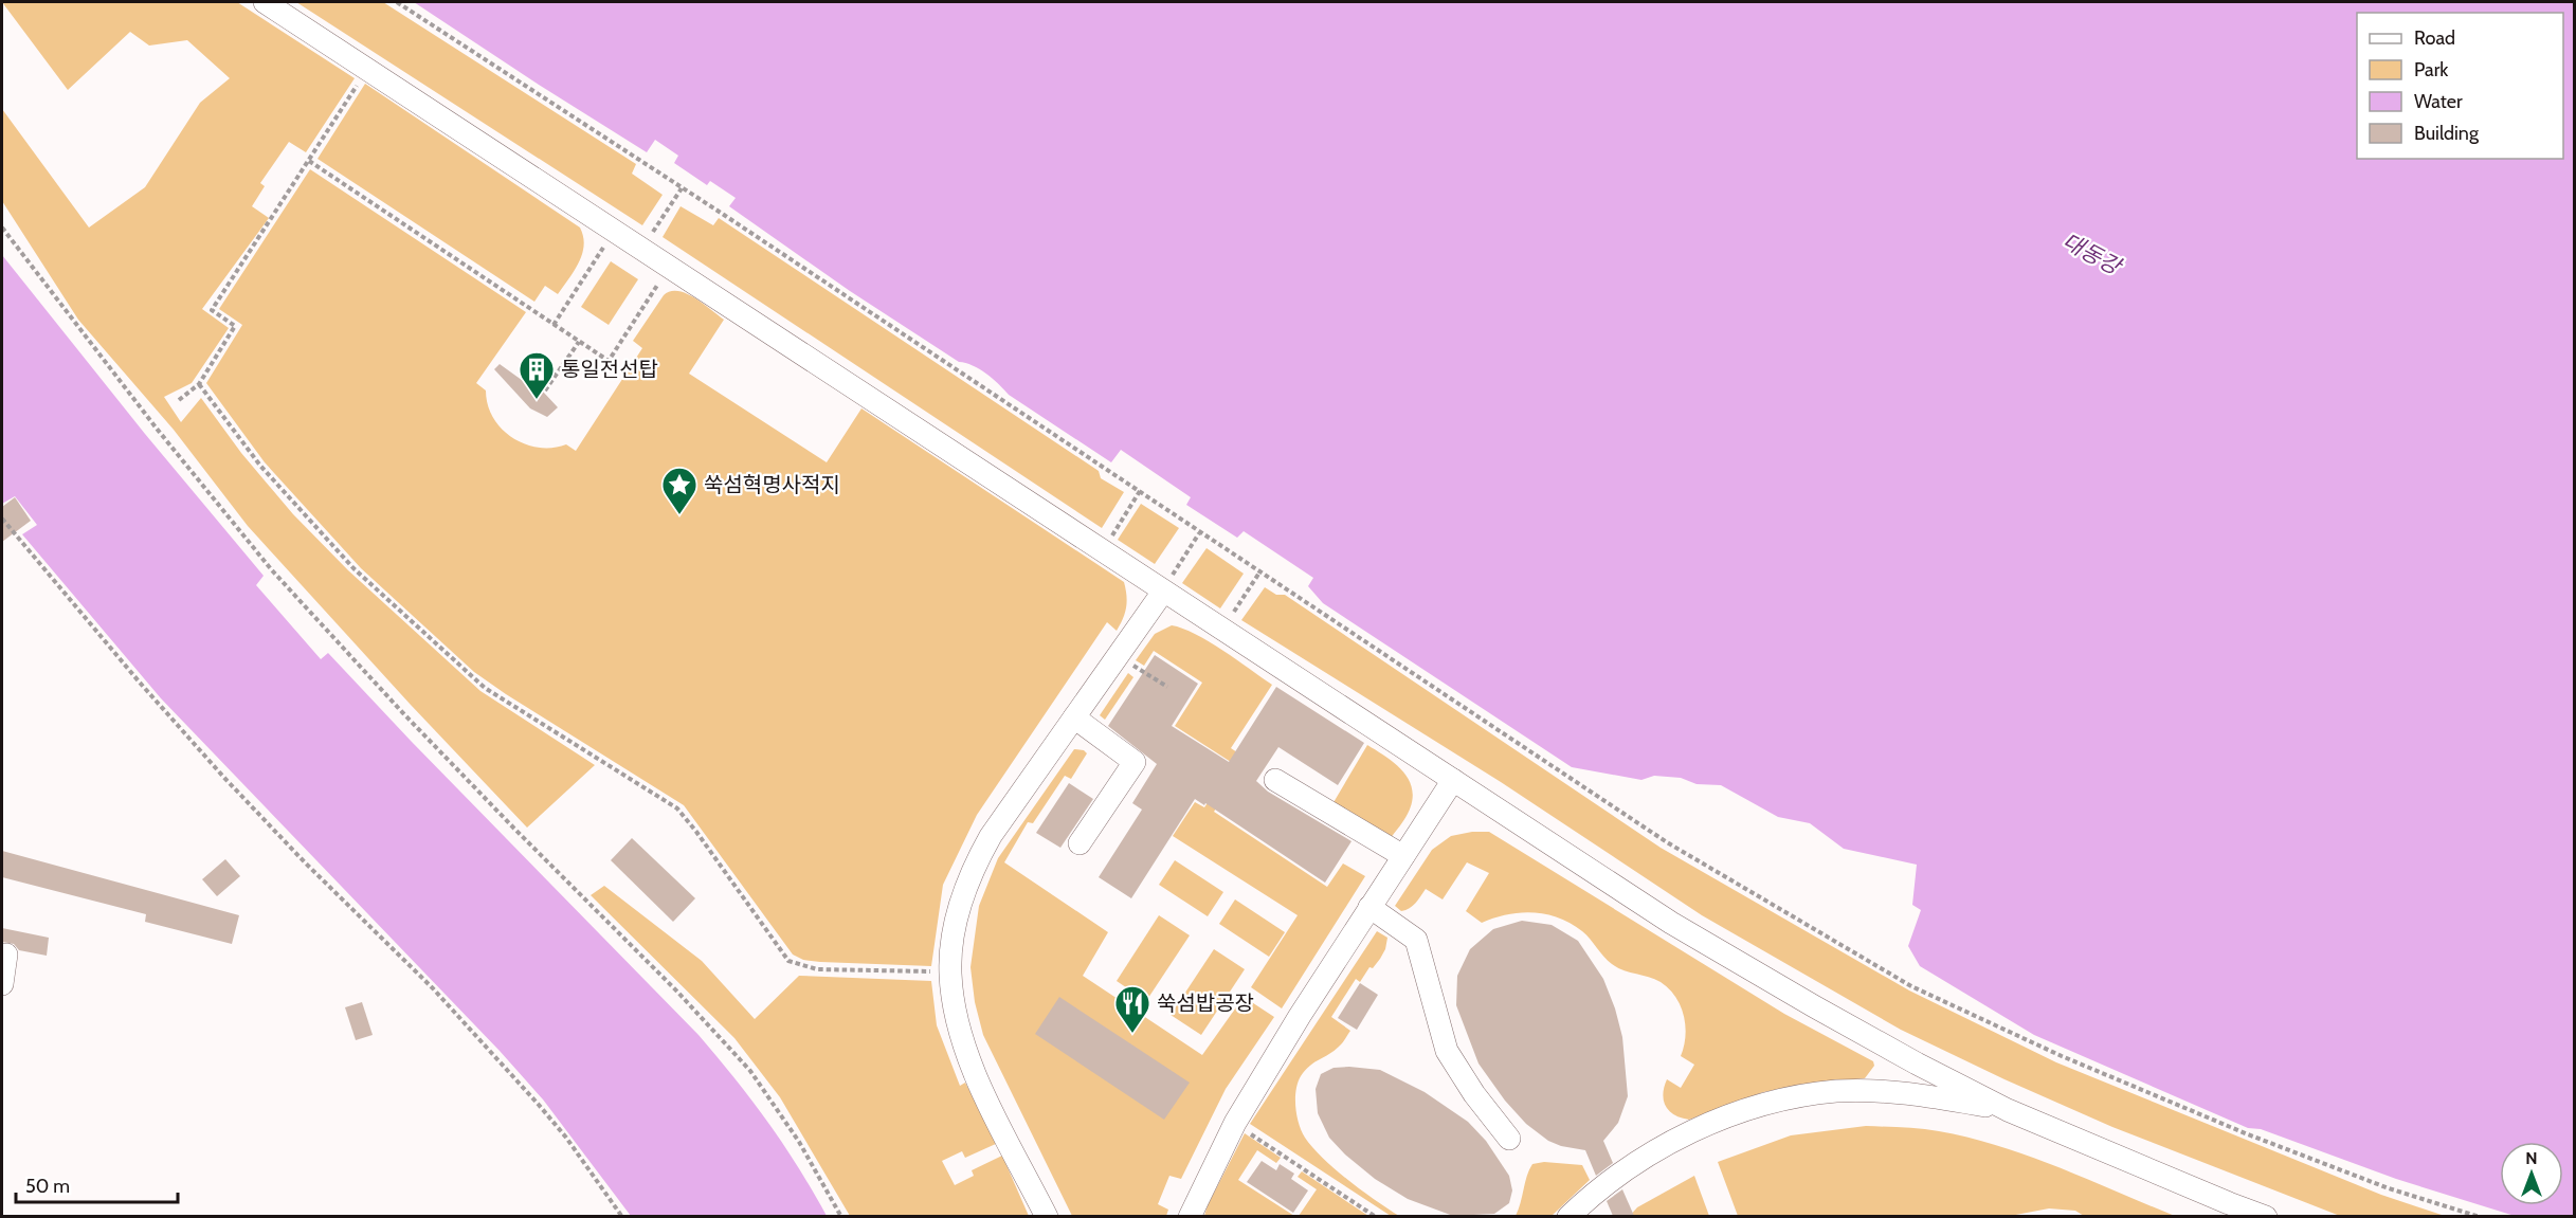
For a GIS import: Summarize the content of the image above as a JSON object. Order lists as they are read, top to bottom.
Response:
{
  "water": ["대동강"],
  "places": {
    "building": ["통일전선탑"],
    "place": ["쑥섬혁명사적지"],
    "restaurant": ["쑥섬밥공장"]
  },
  "legend": [
    "Road",
    "Park",
    "Water",
    "Building"
  ],
  "scale_bar": "50 m",
  "north": "top"
}
